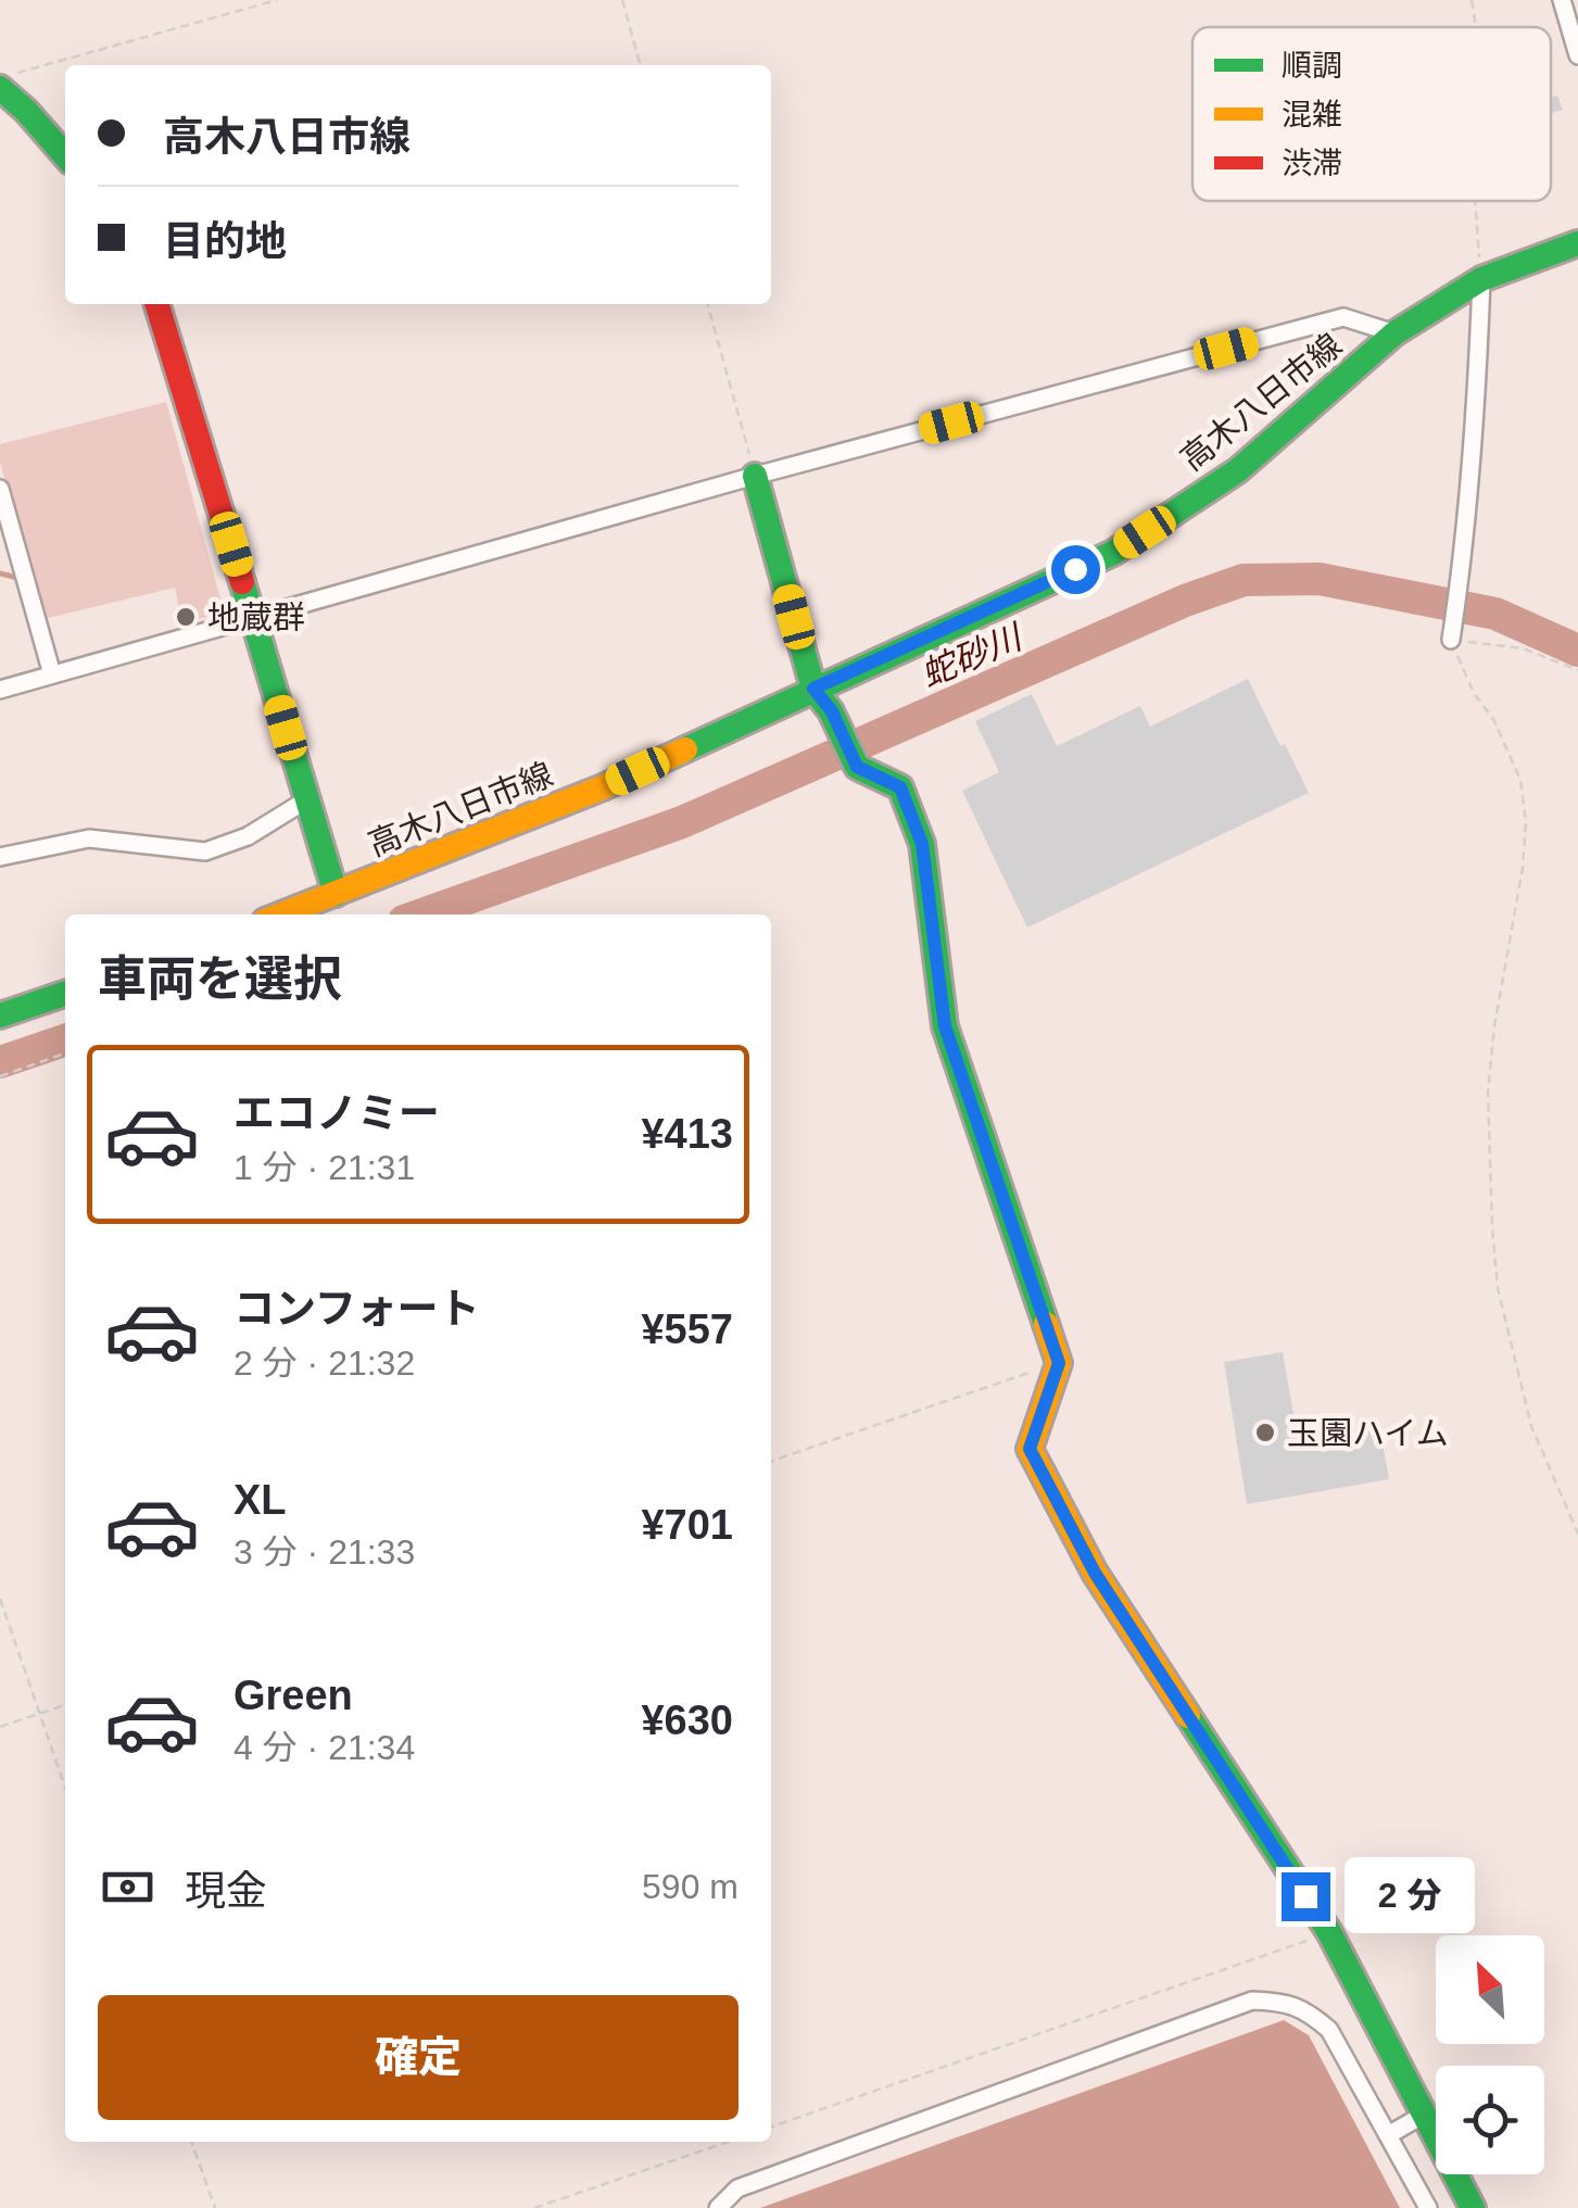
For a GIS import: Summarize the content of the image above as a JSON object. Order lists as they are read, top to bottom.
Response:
{
  "streets": {
    "street": ["高木八日市線"]
  },
  "water": ["蛇砂川"],
  "places": ["地蔵群", "玉園ハイム"],
  "legend": ["順調", "混雑", "渋滞"],
  "north": "top left",
  "page": {
    "banner": ["高木八日市線", "目的地"],
    "heading": "車両を選択",
    "list": [
      {
        "name": "エコノミー",
        "note": "1 分 · 21:31",
        "value": "¥413"
      },
      {
        "name": "コンフォート",
        "note": "2 分 · 21:32",
        "value": "¥557"
      },
      {
        "name": "XL",
        "note": "3 分 · 21:33",
        "value": "¥701"
      },
      {
        "name": "Green",
        "note": "4 分 · 21:34",
        "value": "¥630"
      }
    ],
    "pay": ["現金", "590 m"],
    "bubble": "2 分",
    "buttons": "確定"
  }
}
